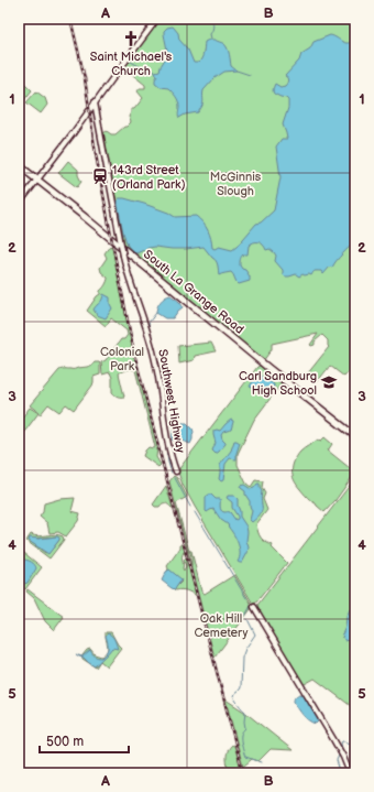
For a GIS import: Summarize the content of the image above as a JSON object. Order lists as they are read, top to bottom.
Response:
{
  "streets": {
    "highway": ["South La Grange Road"],
    "main road": ["Southwest Highway"]
  },
  "parks": ["McGinnis Slough", "Colonial Park", "Oak Hill Cemetery"],
  "places": {
    "church": ["Saint Michael's Church"],
    "station": ["143rd Street (Orland Park)"],
    "school or university": ["Carl Sandburg High School"]
  },
  "scale_bar": "500 m",
  "grid": {
    "columns": ["A", "B"],
    "rows": [
      "1",
      "2",
      "3",
      "4",
      "5"
    ]
  }
}
